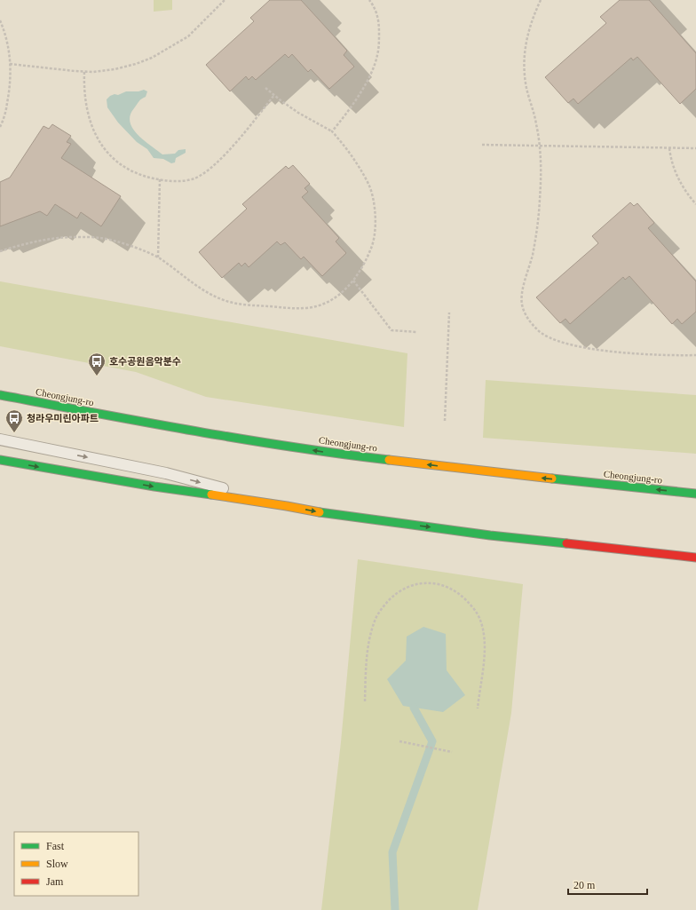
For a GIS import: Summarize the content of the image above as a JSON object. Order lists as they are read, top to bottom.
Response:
{
  "streets": {
    "main road": ["Cheongjung-ro"]
  },
  "places": {
    "bus stop": ["호수공원음악분수", "청라우미린아파트"]
  },
  "legend": ["Fast", "Slow", "Jam"],
  "scale_bar": "20 m"
}
